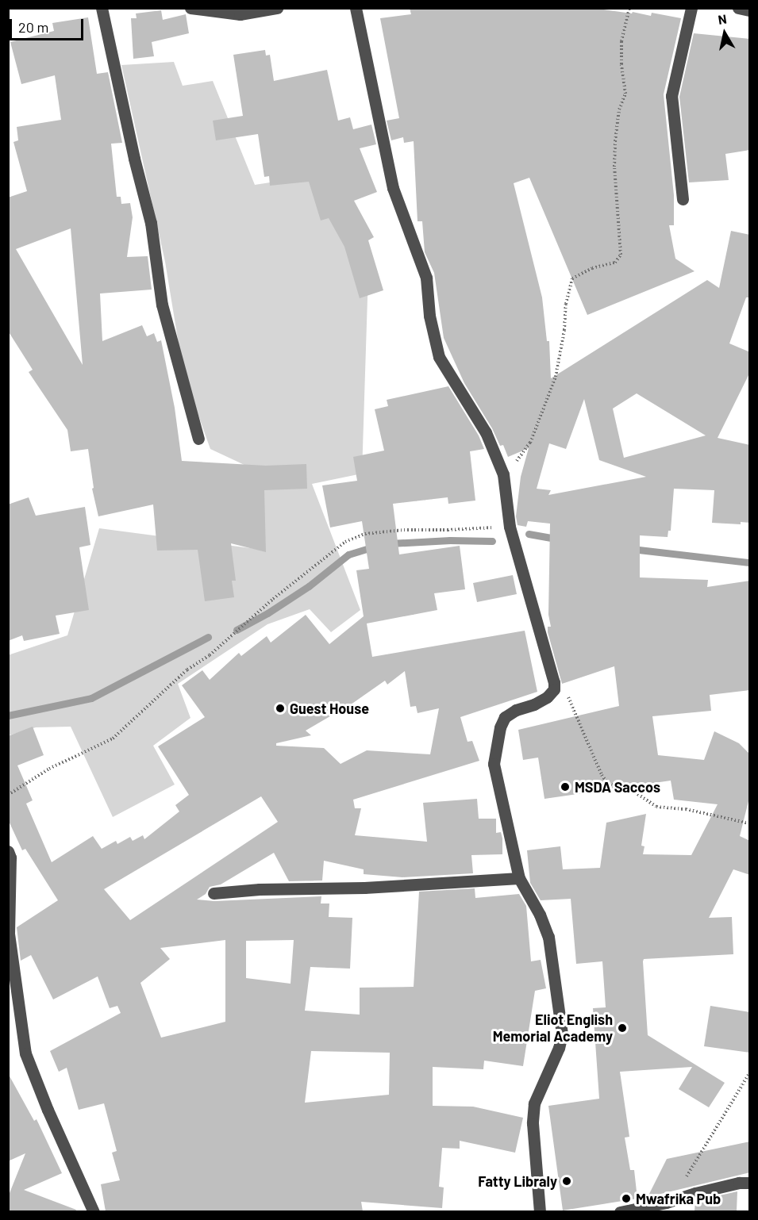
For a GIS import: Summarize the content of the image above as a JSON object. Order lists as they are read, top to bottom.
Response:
{
  "places": [
    "Guest House",
    "MSDA Saccos",
    "Eliot English Memorial Academy",
    "Fatty Libraly",
    "Mwafrika Pub"
  ],
  "scale_bar": "20 m",
  "north": "top"
}
